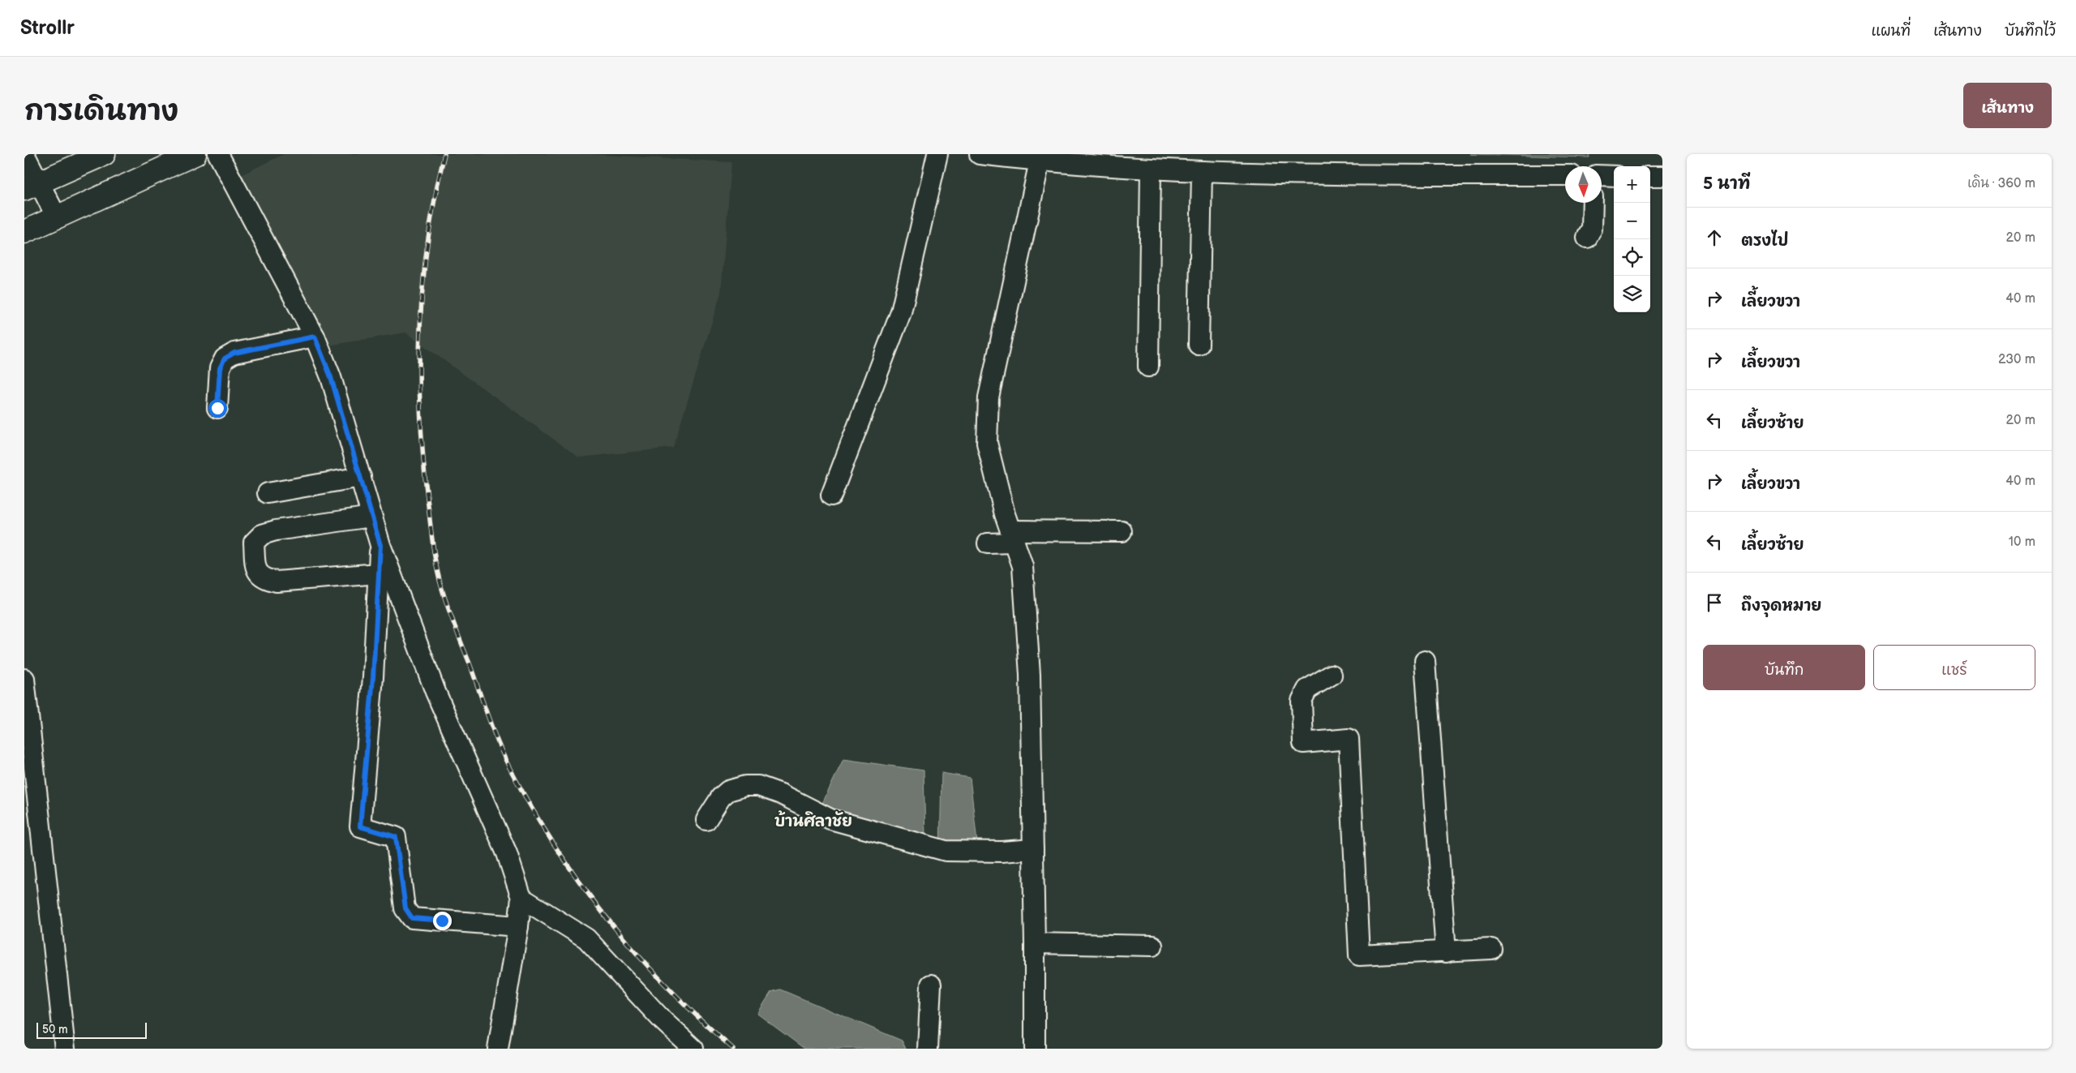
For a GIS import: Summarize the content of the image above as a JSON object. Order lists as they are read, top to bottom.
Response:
{
  "districts": ["บ้านศิลาชัย"],
  "scale_bar": "50 m",
  "north": "bottom",
  "page": {
    "header": "Strollr",
    "nav": ["แผนที่", "เส้นทาง", "บันทึกไว้"],
    "title": "การเดินทาง",
    "buttons": [
      "เส้นทาง",
      ["บันทึก", "แชร์"]
    ],
    "heading": ["5 นาที", "เดิน · 360 m"],
    "map_buttons": ["+", "−"],
    "list": [
      ["ตรงไป", "20 m"],
      ["เลี้ยวขวา", "40 m"],
      ["เลี้ยวขวา", "230 m"],
      ["เลี้ยวซ้าย", "20 m"],
      ["เลี้ยวขวา", "40 m"],
      ["เลี้ยวซ้าย", "10 m"],
      "ถึงจุดหมาย"
    ],
    "scale": "50 m"
  }
}
